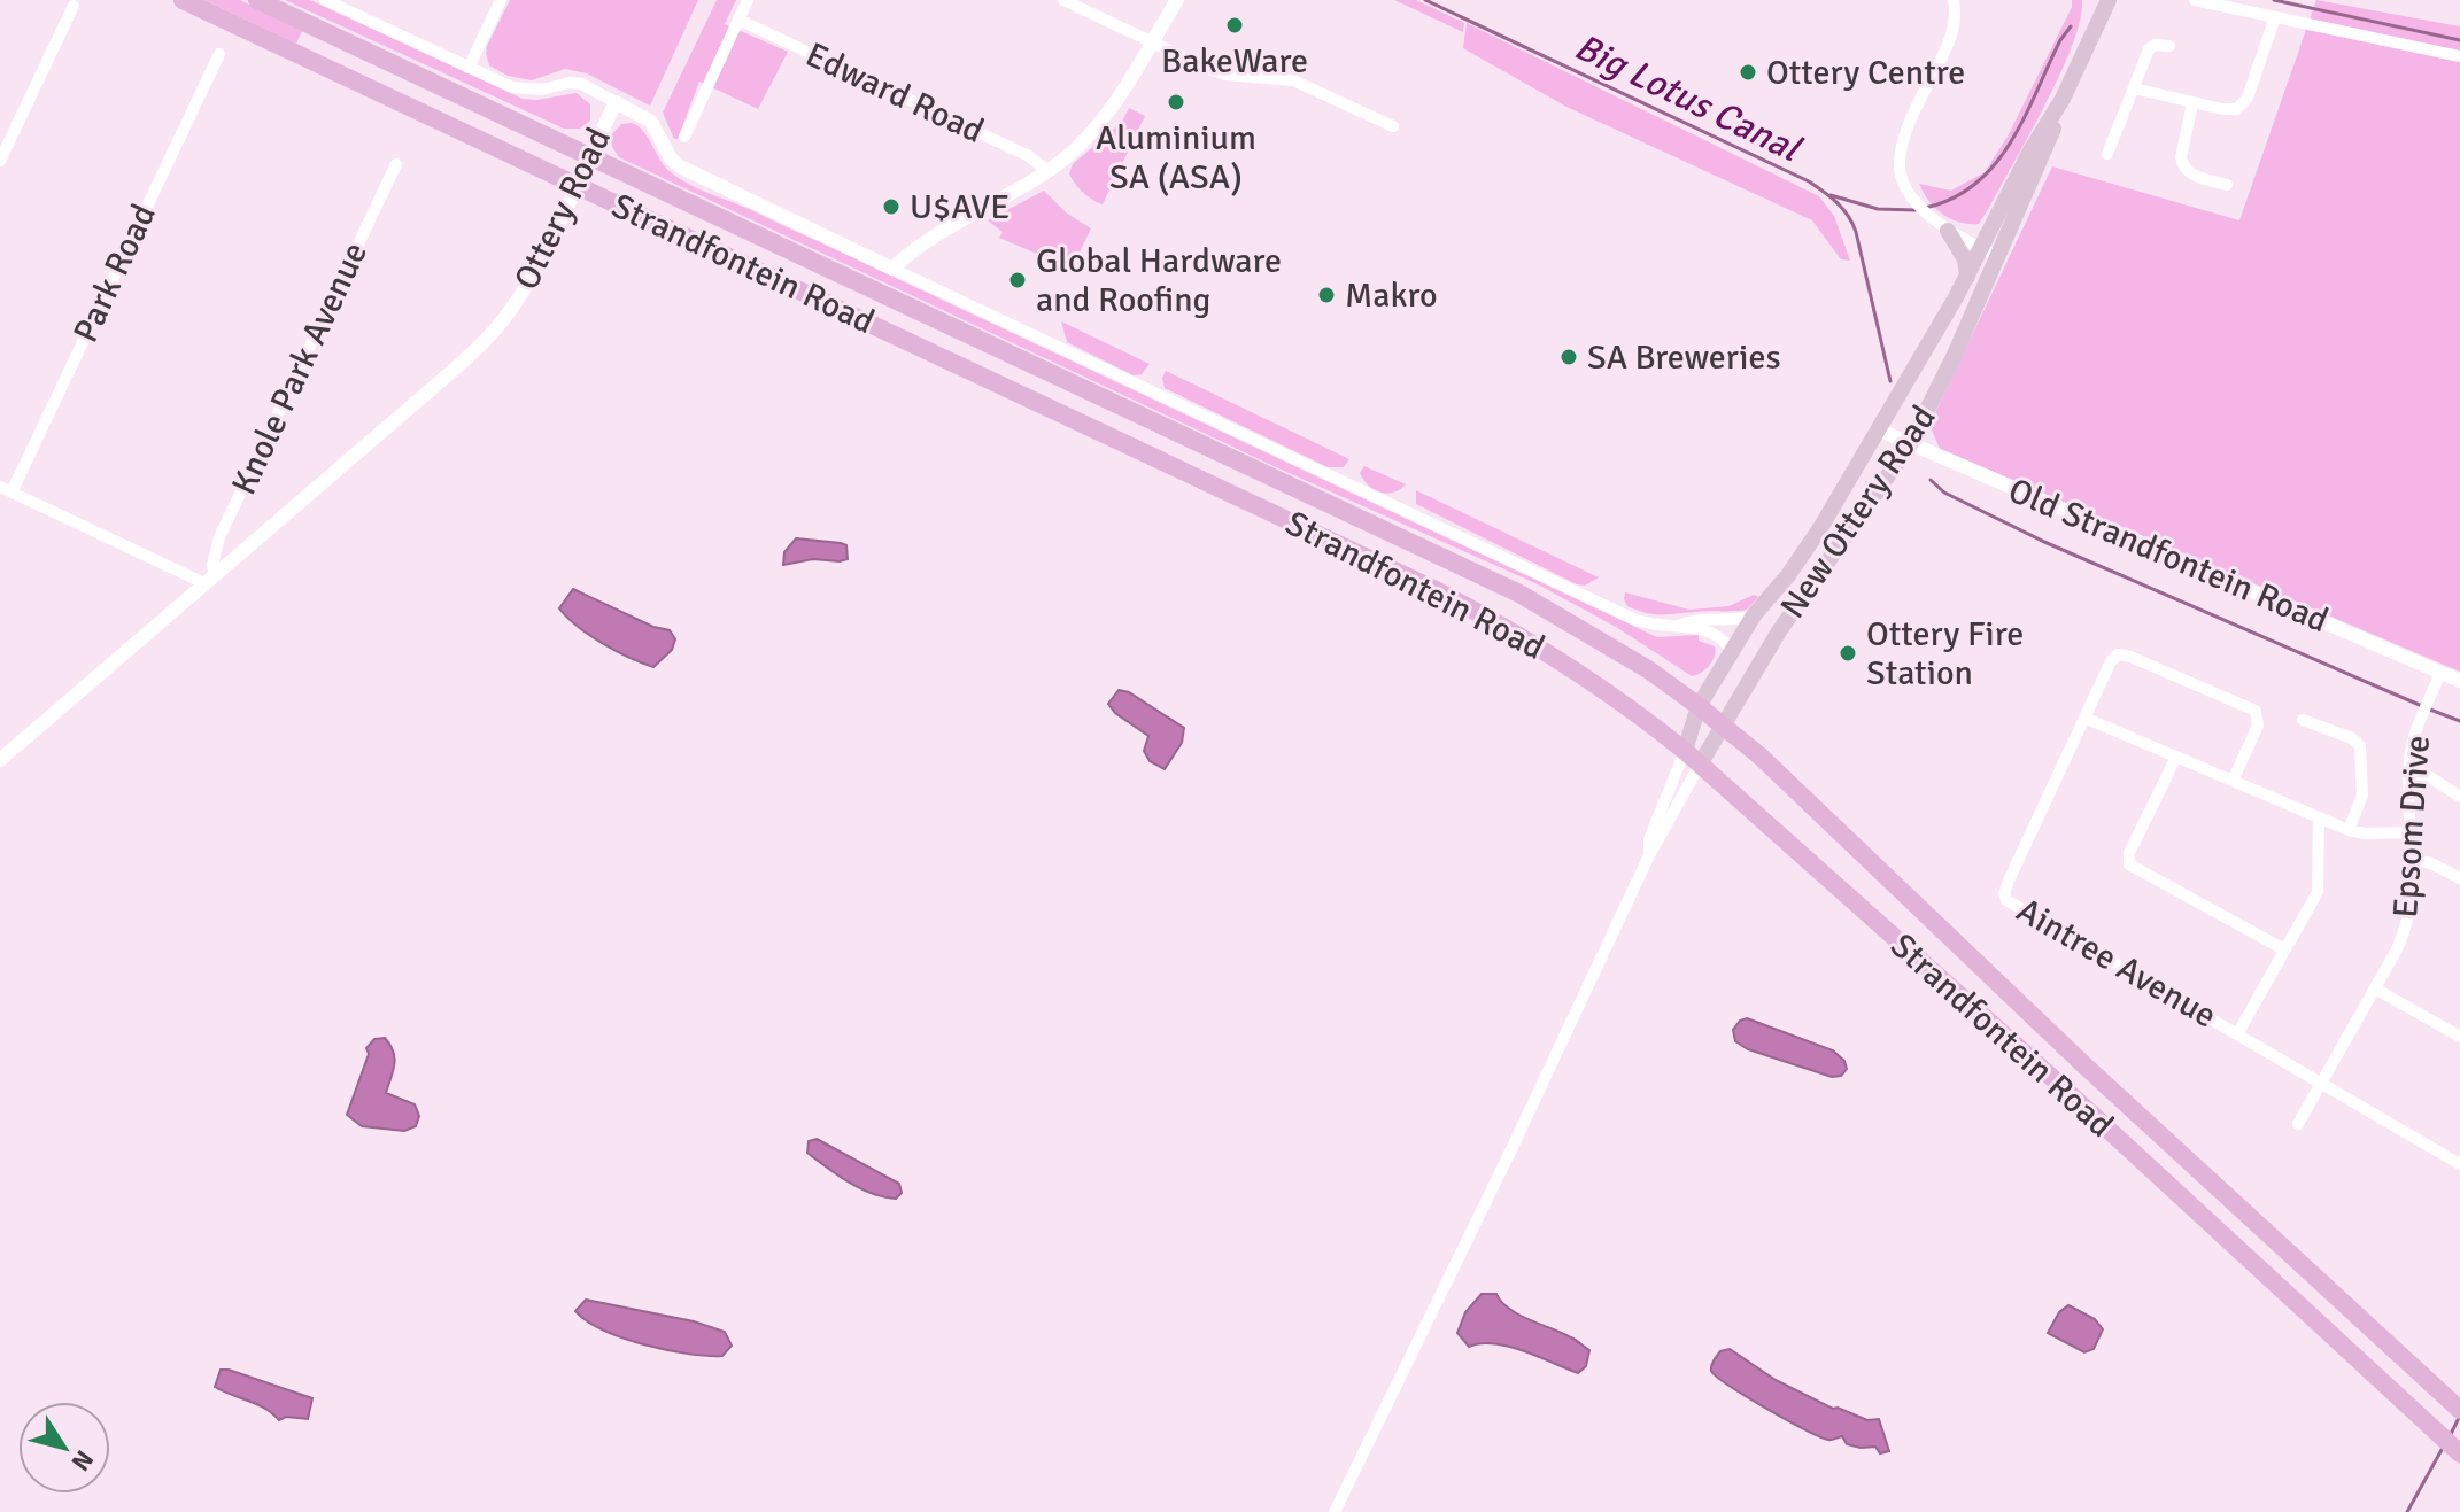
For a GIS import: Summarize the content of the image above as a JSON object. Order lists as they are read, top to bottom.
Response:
{
  "streets": {
    "main road": ["Strandfontein Road", "New Ottery Road"],
    "street": [
      "Edward Road",
      "Ottery Road",
      "Park Road",
      "Knole Park Avenue",
      "Old Strandfontein Road",
      "Epsom Drive",
      "Aintree Avenue"
    ]
  },
  "crossings": [
    ["Ottery Road", "Strandfontein Road"],
    ["Ottery Road", "Knole Park Avenue"],
    ["Strandfontein Road", "New Ottery Road"],
    ["New Ottery Road", "Old Strandfontein Road"],
    ["Old Strandfontein Road", "Epsom Drive"],
    ["Epsom Drive", "Aintree Avenue"]
  ],
  "water": ["Big Lotus Canal"],
  "places": [
    "BakeWare",
    "Ottery Centre",
    "Aluminium SA (ASA)",
    "U$AVE",
    "Global Hardware and Roofing",
    "Makro",
    "SA Breweries",
    "Ottery Fire Station"
  ],
  "north": "bottom right"
}
